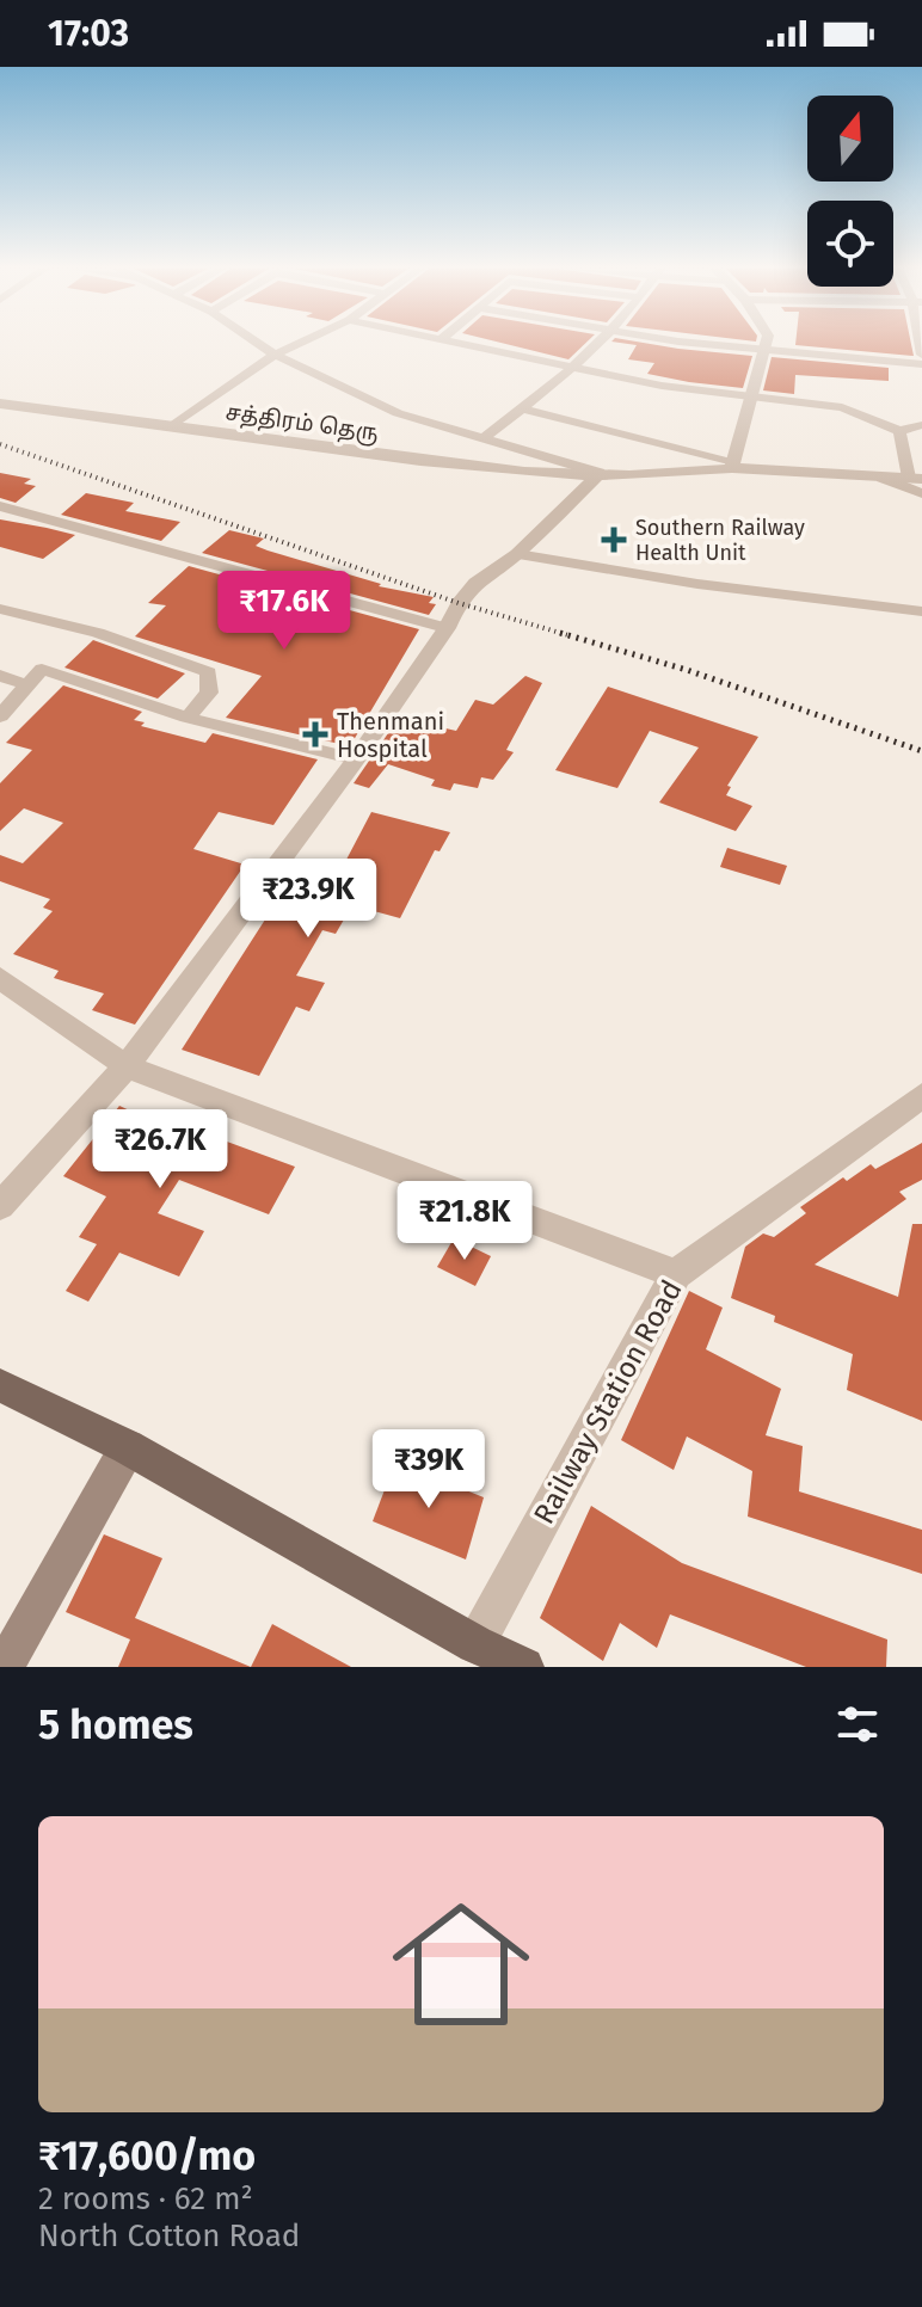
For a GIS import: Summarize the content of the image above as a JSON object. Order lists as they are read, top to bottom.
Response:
{
  "streets": {
    "street": ["சத்திரம் தெரு", "Railway Station Road"]
  },
  "places": {
    "health": ["Southern Railway Health Unit", "Thenmani Hospital"]
  },
  "north": "top",
  "page": {
    "status": "17:03",
    "price": [
      "₹17.6K",
      "₹23.9K",
      "₹26.7K",
      "₹21.8K",
      "₹39K"
    ],
    "heading": "5 homes",
    "list": [
      {
        "name": "₹17,600/mo",
        "note": "2 rooms · 62 m² · North Cotton Road"
      }
    ]
  }
}
